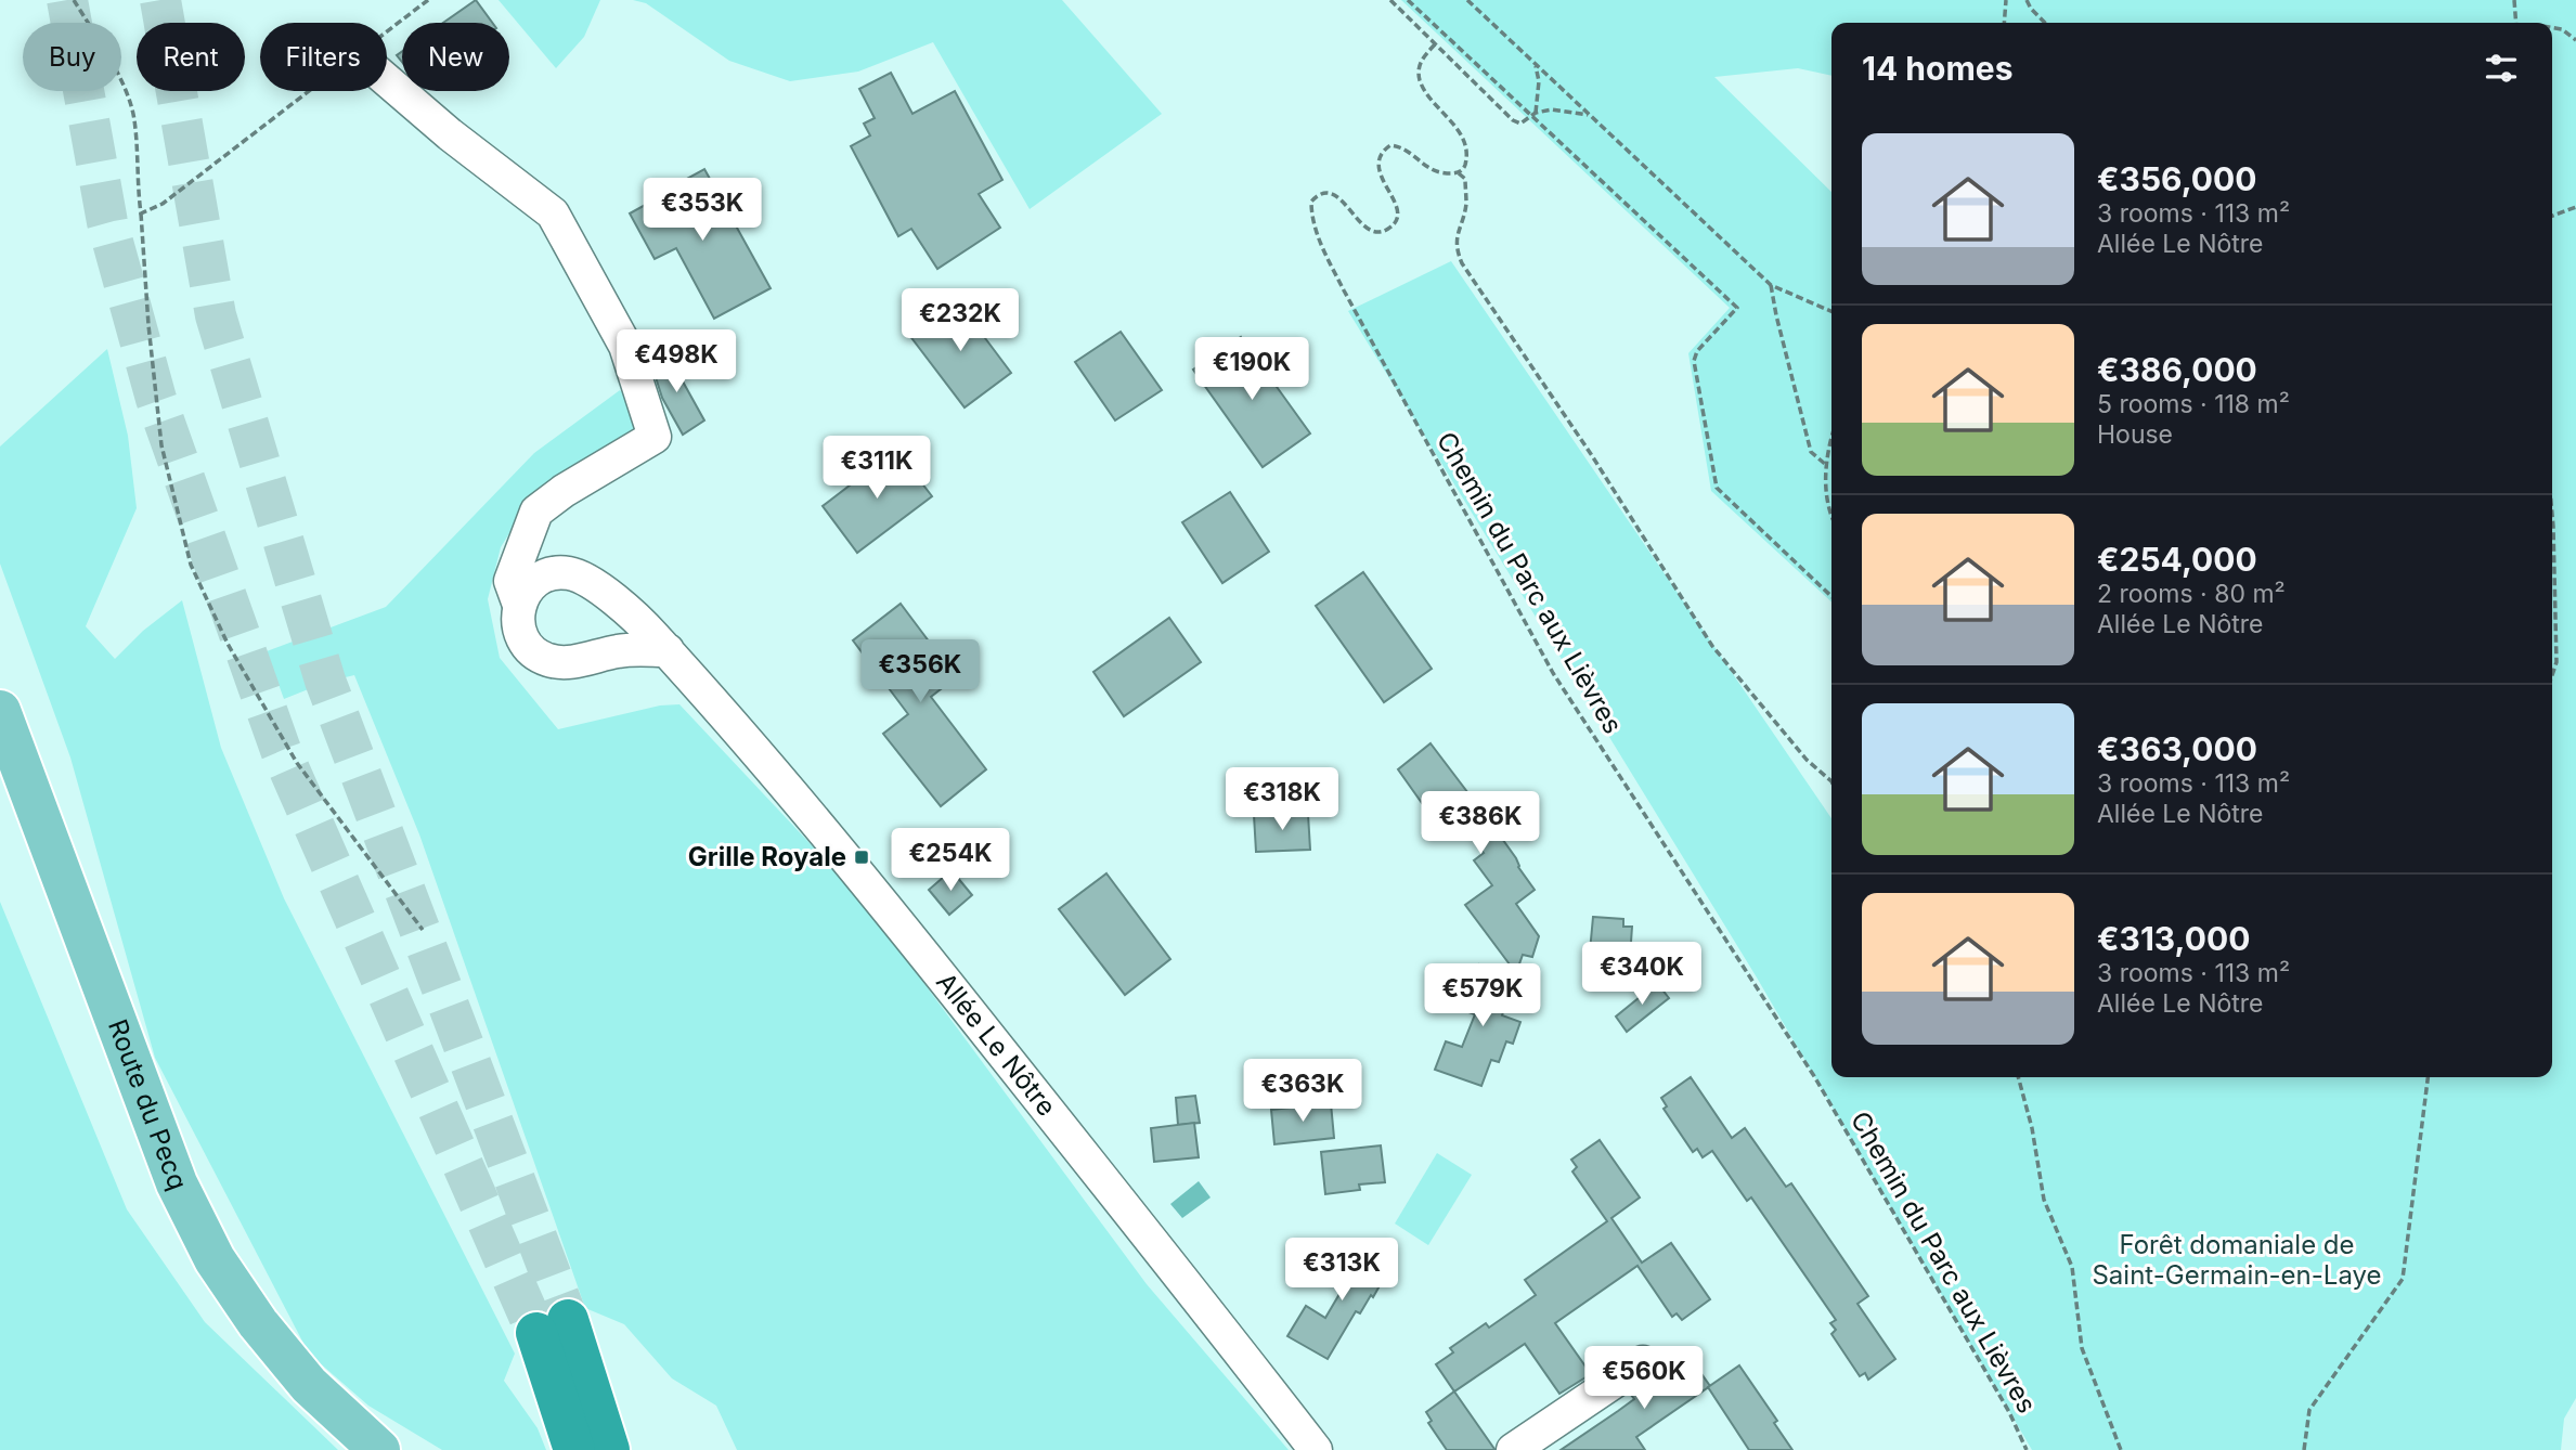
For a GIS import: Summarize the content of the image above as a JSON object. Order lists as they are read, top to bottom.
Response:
{
  "streets": {
    "main road": ["Route du Pecq"],
    "street": ["Allée Le Nôtre"],
    "path": ["Chemin du Parc aux Lièvres"]
  },
  "parks": ["Forêt domaniale de Saint-Germain-en-Laye"],
  "places": {
    "transit": ["Grille Royale"]
  },
  "page": {
    "chip": [
      "Buy",
      "Rent",
      "Filters",
      "New"
    ],
    "heading": "14 homes",
    "list": [
      {
        "name": "€356,000",
        "note": "3 rooms · 113 m² · Allée Le Nôtre"
      },
      {
        "name": "€386,000",
        "note": "5 rooms · 118 m² · House"
      },
      {
        "name": "€254,000",
        "note": "2 rooms · 80 m² · Allée Le Nôtre"
      },
      {
        "name": "€363,000",
        "note": "3 rooms · 113 m² · Allée Le Nôtre"
      },
      {
        "name": "€313,000",
        "note": "3 rooms · 113 m² · Allée Le Nôtre"
      }
    ],
    "price": [
      "€353K",
      "€232K",
      "€498K",
      "€190K",
      "€311K",
      "€356K",
      "€318K",
      "€386K",
      "€254K",
      "€340K",
      "€579K",
      "€363K",
      "€313K",
      "€560K"
    ]
  }
}
